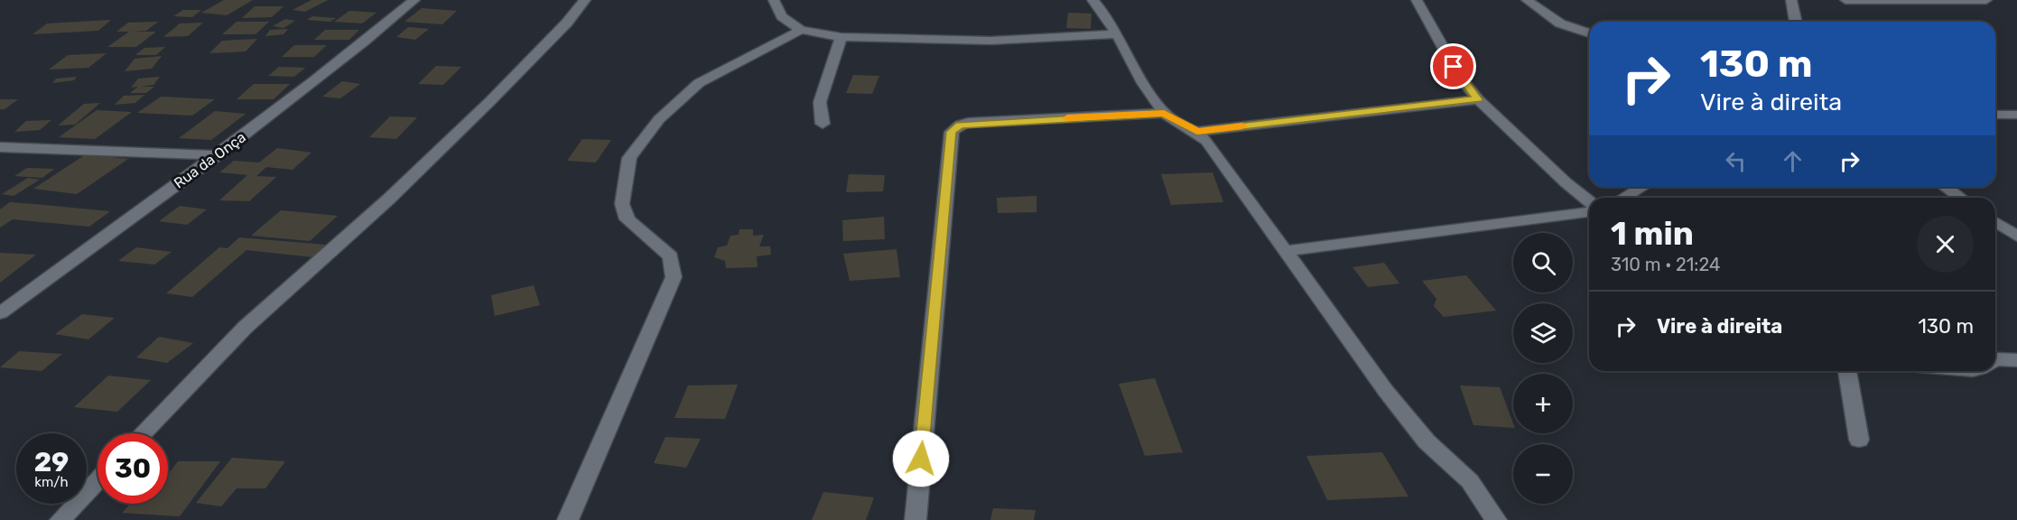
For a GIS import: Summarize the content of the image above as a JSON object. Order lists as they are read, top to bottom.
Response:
{
  "streets": {
    "street": ["Rua da Onça"]
  },
  "page": {
    "turn": ["130 m", "Vire à direita"],
    "heading": ["1 min", "310 m · 21:24"],
    "map_buttons": ["+", "−"],
    "list": [
      {
        "name": "Vire à direita",
        "value": "130 m"
      }
    ],
    "speed": "29 km/h",
    "limit": "30"
  }
}
